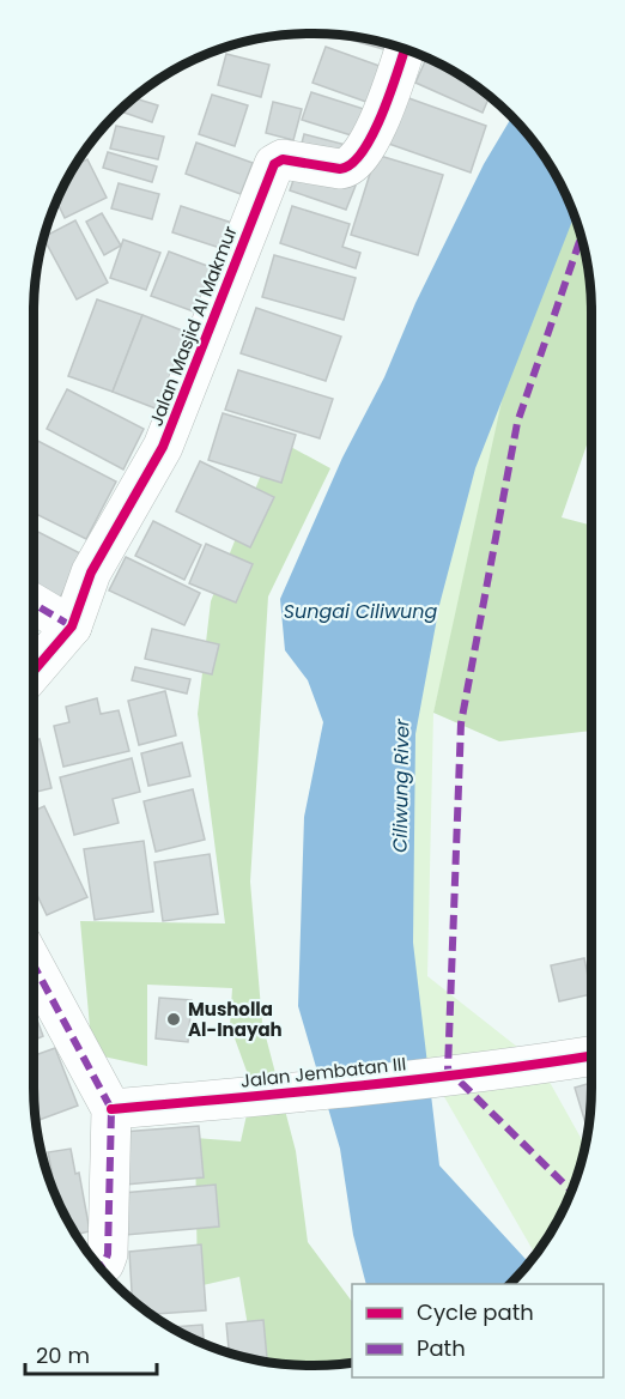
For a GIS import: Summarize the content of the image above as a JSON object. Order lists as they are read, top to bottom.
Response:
{
  "streets": {
    "street": ["Jalan Masjid Al Makmur", "Jalan Jembatan III"]
  },
  "water": ["Sungai Ciliwung", "Ciliwung River"],
  "places": ["Musholla Al-Inayah"],
  "legend": ["Cycle path", "Path"],
  "scale_bar": "20 m"
}
